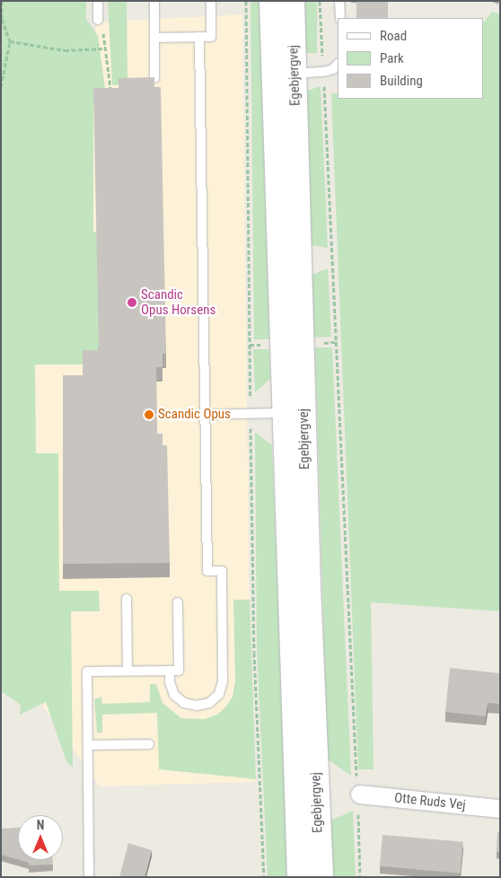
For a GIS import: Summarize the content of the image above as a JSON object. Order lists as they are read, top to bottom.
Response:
{
  "streets": {
    "street": ["Egebjergvej", "Otte Ruds Vej"]
  },
  "places": ["Scandic Opus Horsens", "Scandic Opus"],
  "legend": ["Road", "Park", "Building"],
  "north": "top"
}
